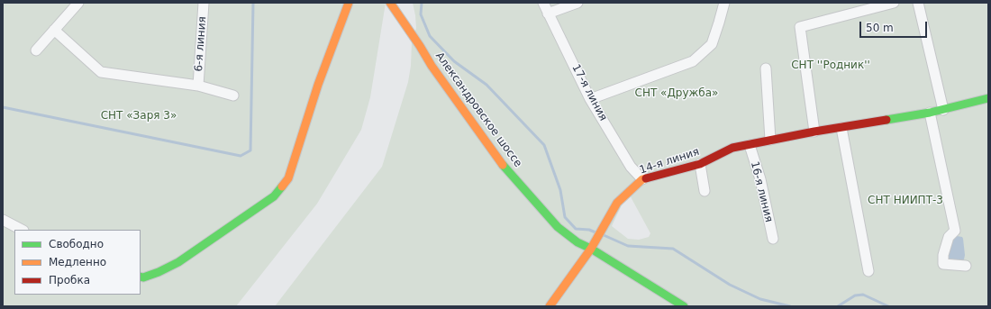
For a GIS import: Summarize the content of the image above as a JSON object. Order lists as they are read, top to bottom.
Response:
{
  "streets": {
    "street": [
      "6-я линия",
      "17-я линия",
      "Александровское шоссе",
      "14-я линия",
      "16-я линия"
    ]
  },
  "crossings": [
    ["17-я линия", "14-я линия"],
    ["Александровское шоссе", "14-я линия"],
    ["14-я линия", "16-я линия"]
  ],
  "parks": [
    "СНТ ''Родник''",
    "СНТ «Дружба»",
    "СНТ «Заря 3»",
    "СНТ НИИПТ-3"
  ],
  "legend": ["Свободно", "Медленно", "Пробка"],
  "scale_bar": "50 m"
}
